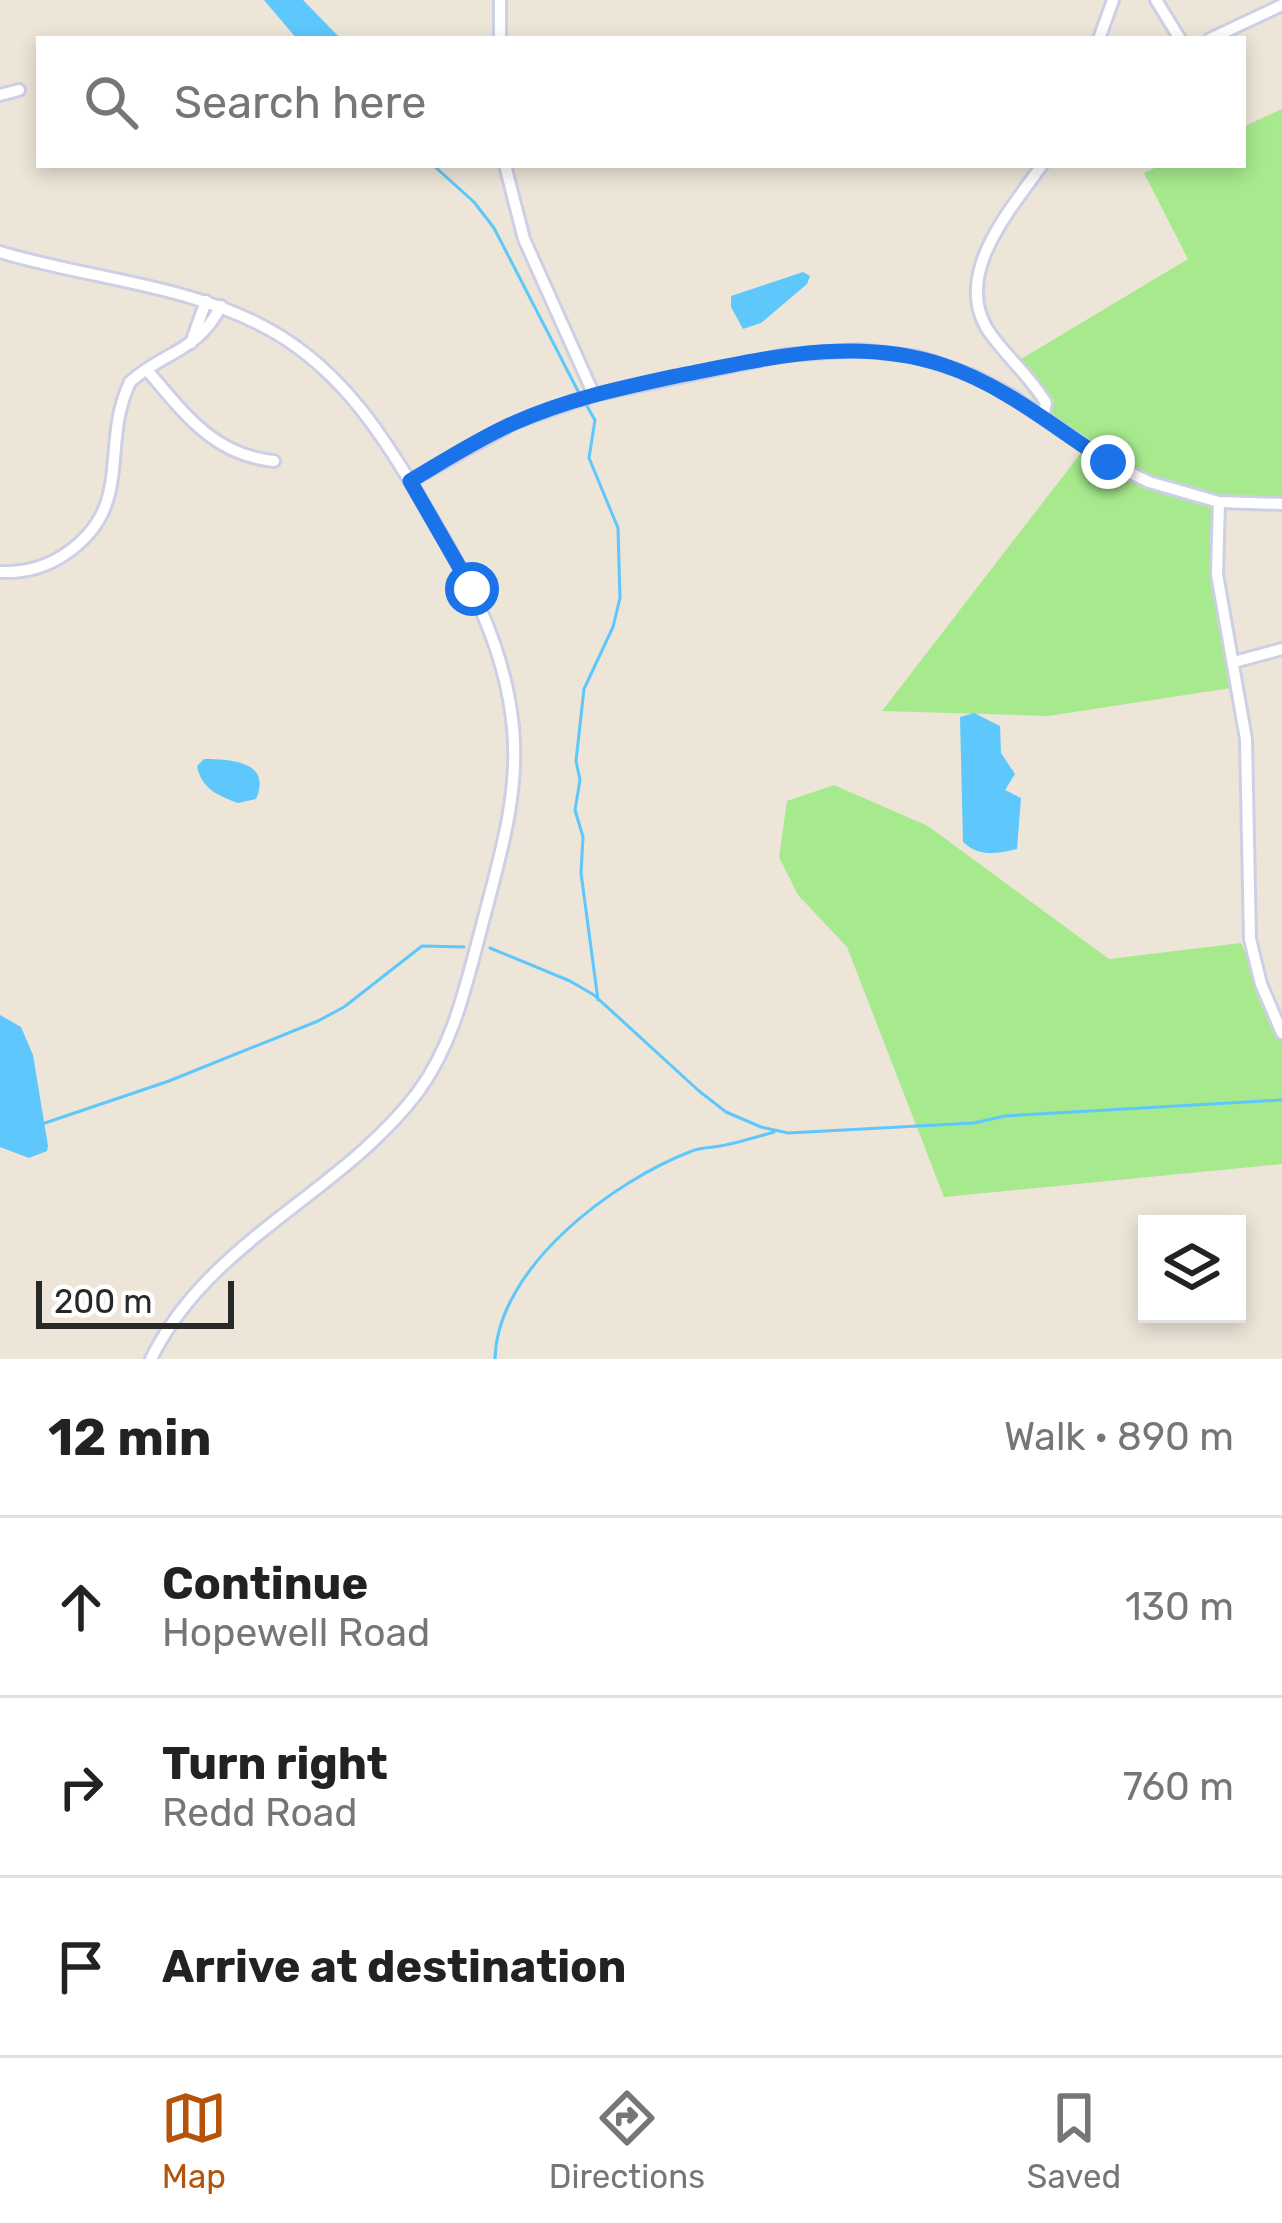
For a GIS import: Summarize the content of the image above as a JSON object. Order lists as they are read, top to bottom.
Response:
{
  "scale_bar": "200 m",
  "page": {
    "search": "Search here",
    "scale": "200 m",
    "heading": ["12 min", "Walk · 890 m"],
    "list": [
      ["Continue", "Hopewell Road", "130 m"],
      ["Turn right", "Redd Road", "760 m"],
      "Arrive at destination"
    ],
    "nav": ["Map", "Directions", "Saved"]
  }
}
